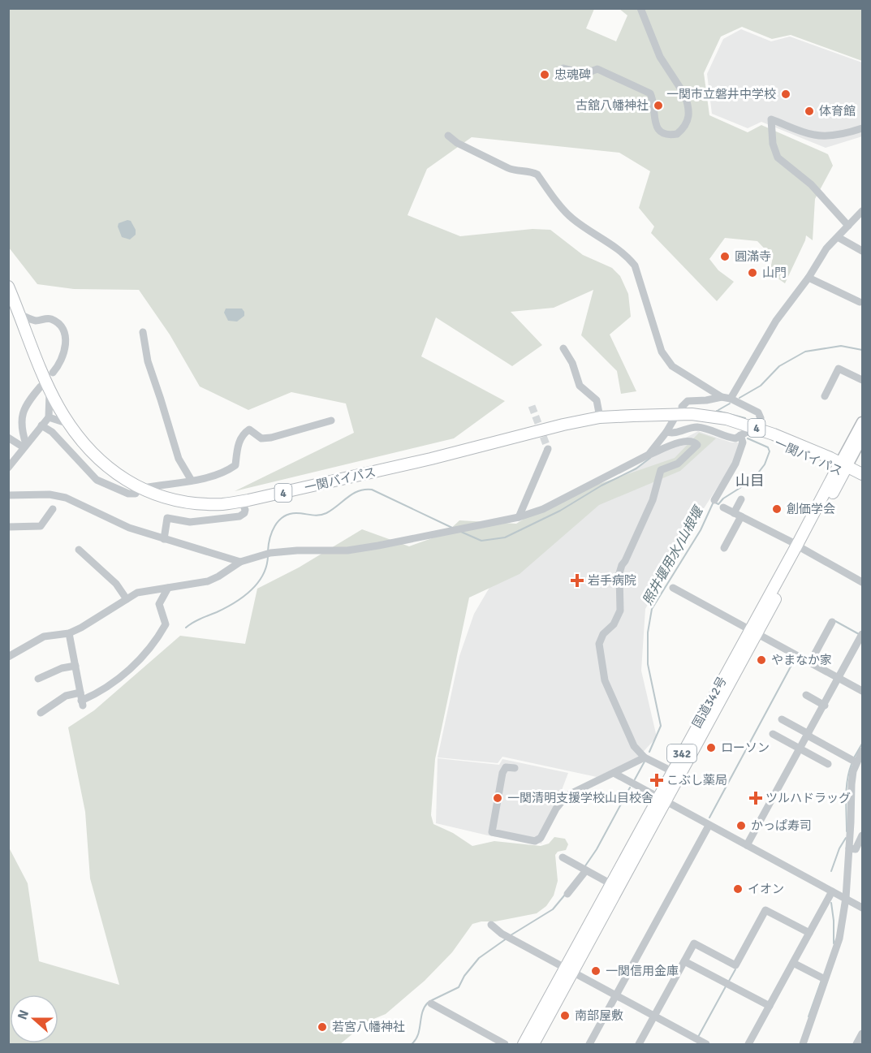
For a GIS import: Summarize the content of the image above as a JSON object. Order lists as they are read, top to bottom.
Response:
{
  "streets": {
    "highway": [
      "4",
      "一関バイパス",
      "国道342号",
      "342"
    ]
  },
  "crossings": [
    ["一関バイパス", "国道342号"]
  ],
  "districts": ["山目"],
  "water": ["照井堰用水/山根堰"],
  "places": {
    "other": [
      "忠魂碑",
      "一関市立磐井中学校",
      "古舘八幡神社",
      "体育館",
      "圓滿寺",
      "山門",
      "創価学会",
      "やまなか家",
      "ローソン",
      "一関清明支援学校山目校舎",
      "かっぱ寿司",
      "イオン",
      "一関信用金庫",
      "南部屋敷",
      "若宮八幡神社"
    ],
    "health": ["岩手病院", "こぶし薬局", "ツルハドラッグ"]
  },
  "north": "left"
}
